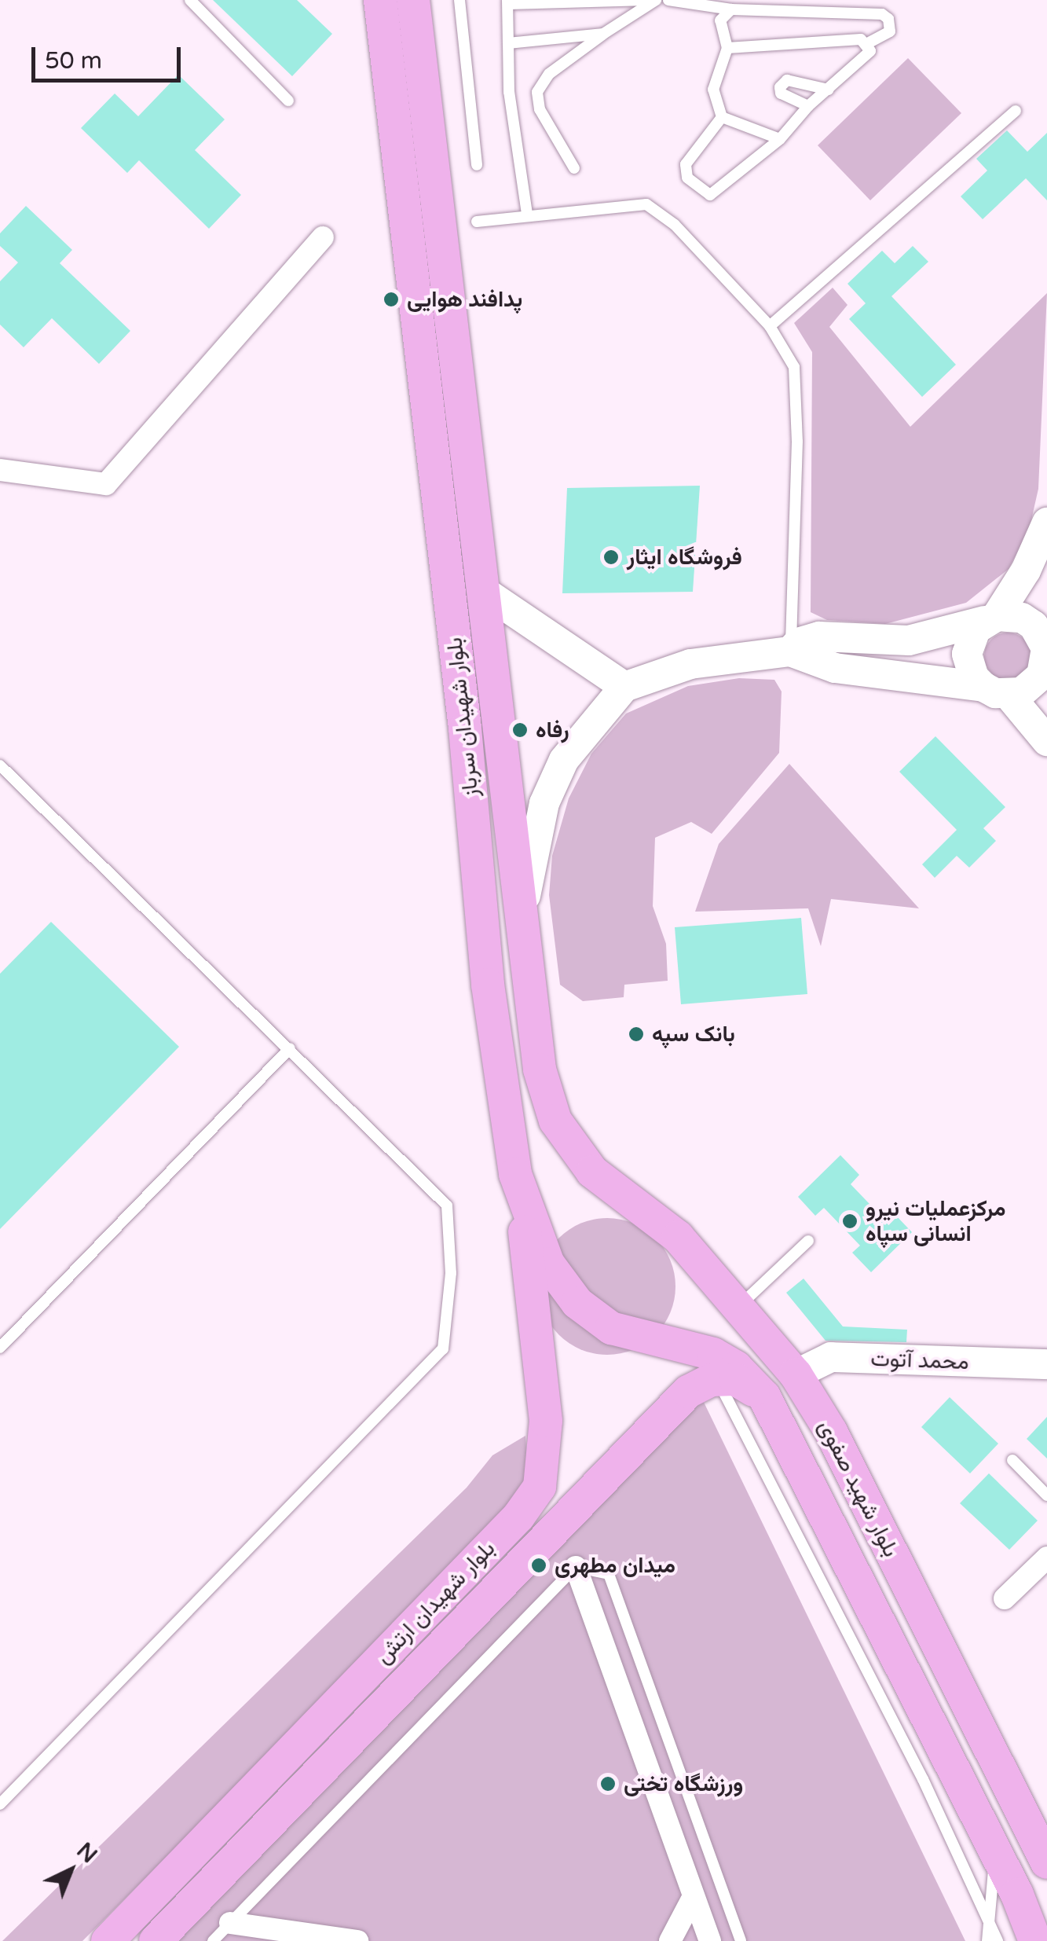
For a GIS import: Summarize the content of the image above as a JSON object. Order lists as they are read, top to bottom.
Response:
{
  "streets": {
    "main road": ["بلوار شهیدان سرباز", "بلوار شهید صفوی", "بلوار شهیدان ارتش"],
    "street": ["محمد آتوت"]
  },
  "crossings": [
    ["بلوار شهیدان سرباز", "بلوار شهید صفوی"],
    ["بلوار شهیدان سرباز", "بلوار شهیدان ارتش"],
    ["محمد آتوت", "بلوار شهید صفوی"]
  ],
  "places": [
    "پدافند هوایی",
    "فروشگاه ایثار",
    "رفاه",
    "بانک سپه",
    "مرکزعملیات نیرو انسانی سپاه",
    "میدان مطهری",
    "ورزشگاه تختی"
  ],
  "scale_bar": "50 m",
  "north": "top right"
}
